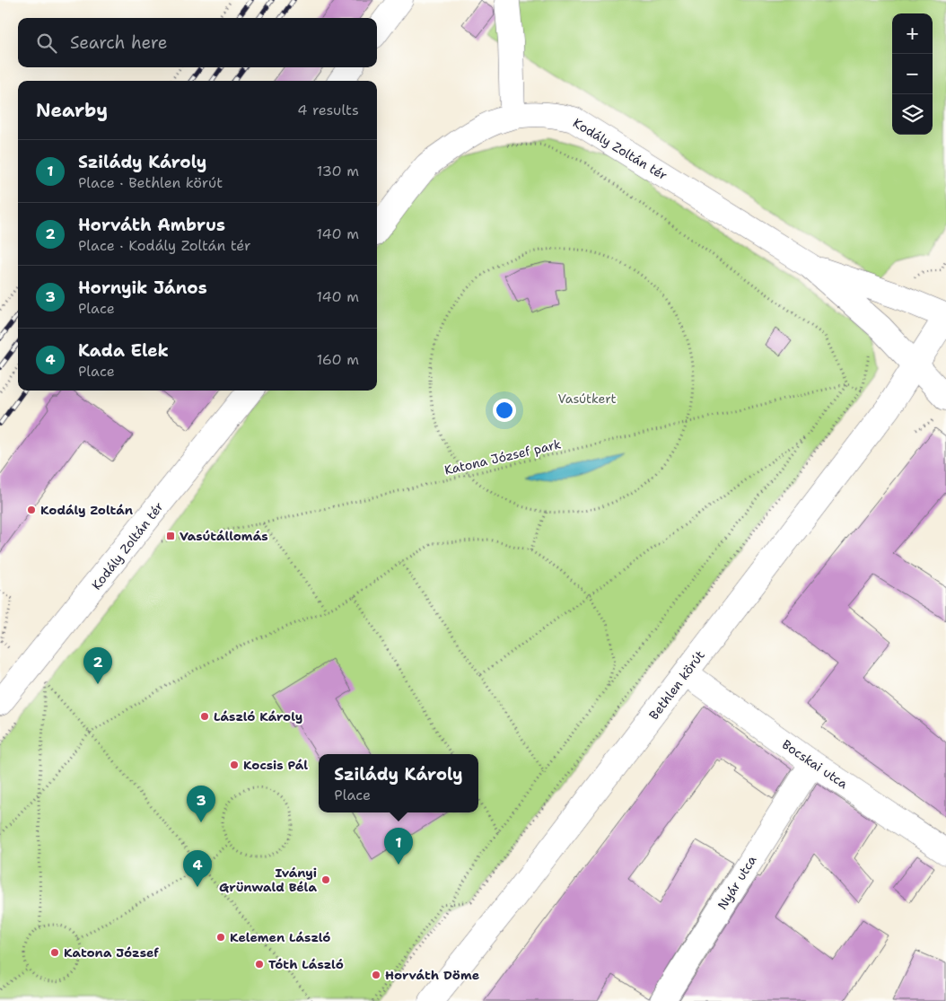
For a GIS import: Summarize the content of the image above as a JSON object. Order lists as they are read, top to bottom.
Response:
{
  "streets": {
    "street": [
      "Kodály Zoltán tér",
      "Bethlen körút",
      "Bocskai utca",
      "Nyár utca"
    ],
    "path": ["Katona József park"]
  },
  "crossings": [
    ["Kodály Zoltán tér", "Bethlen körút"],
    ["Bethlen körút", "Bocskai utca"],
    ["Bocskai utca", "Nyár utca"]
  ],
  "parks": ["Vasútkert"],
  "places": {
    "other": [
      "Kodály Zoltán",
      "László Károly",
      "Kocsis Pál",
      "Iványi Grünwald Béla",
      "Kelemen László",
      "Katona József",
      "Tóth László",
      "Horváth Döme"
    ],
    "transit": ["Vasútállomás"]
  },
  "page": {
    "map_buttons": ["+", "−"],
    "search": "Search here",
    "heading": ["Nearby", "4 results"],
    "list": [
      {
        "mark": "1",
        "name": "Szilády Károly",
        "note": "Place · Bethlen körút",
        "value": "130 m"
      },
      {
        "mark": "2",
        "name": "Horváth Ambrus",
        "note": "Place · Kodály Zoltán tér",
        "value": "140 m"
      },
      {
        "mark": "3",
        "name": "Hornyik János",
        "note": "Place",
        "value": "140 m"
      },
      {
        "mark": "4",
        "name": "Kada Elek",
        "note": "Place",
        "value": "160 m"
      }
    ],
    "pins": [
      "2",
      "3",
      "1",
      "4"
    ],
    "popup": ["Szilády Károly", "Place"]
  }
}
